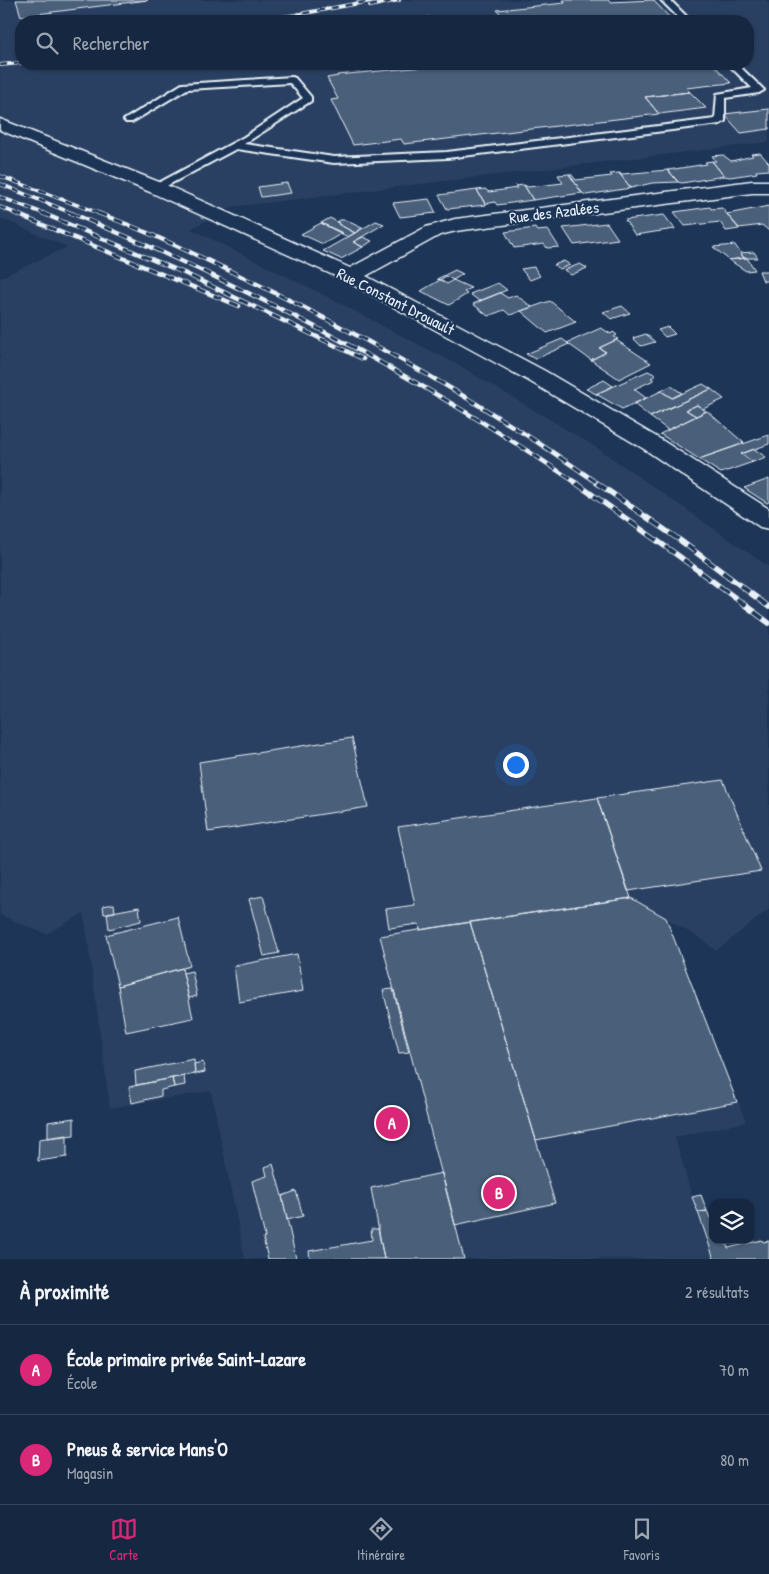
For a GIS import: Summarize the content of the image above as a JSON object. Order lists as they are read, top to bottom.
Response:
{
  "streets": {
    "street": ["Rue des Azalées", "Rue Constant Drouault"]
  },
  "crossings": [
    ["Rue des Azalées", "Rue Constant Drouault"]
  ],
  "page": {
    "search": "Rechercher",
    "pins": ["A", "B"],
    "heading": ["À proximité", "2 résultats"],
    "list": [
      {
        "mark": "A",
        "name": "École primaire privée Saint-Lazare",
        "note": "École",
        "value": "70 m"
      },
      {
        "mark": "B",
        "name": "Pneus & service Mans'O",
        "note": "Magasin",
        "value": "80 m"
      }
    ],
    "nav": ["Carte", "Itinéraire", "Favoris"]
  }
}
